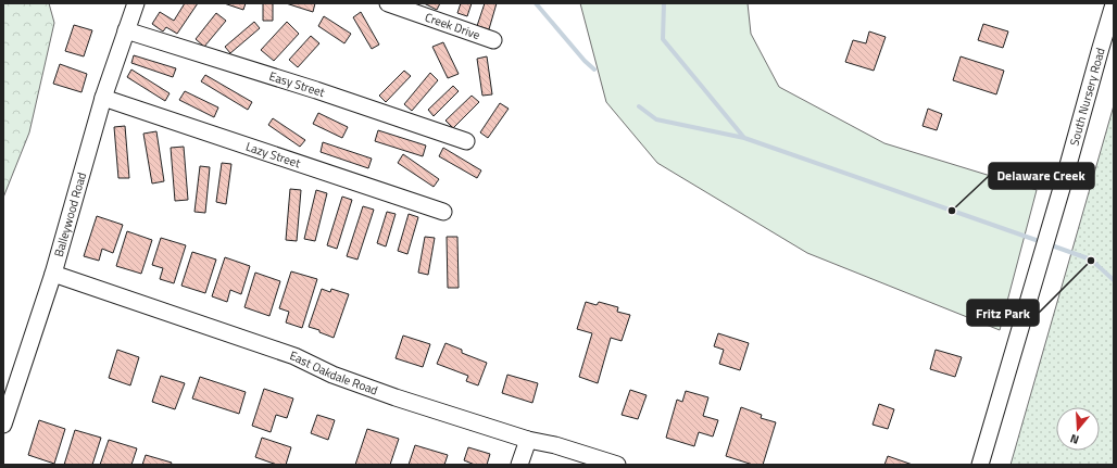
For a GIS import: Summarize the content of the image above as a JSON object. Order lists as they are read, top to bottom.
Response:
{
  "streets": {
    "street": [
      "Creek Drive",
      "Easy Street",
      "South Nursery Road",
      "Lazy Street",
      "Balleywood Road",
      "East Oakdale Road"
    ]
  },
  "crossings": [
    ["Easy Street", "Balleywood Road"],
    ["Lazy Street", "Balleywood Road"],
    ["Balleywood Road", "East Oakdale Road"]
  ],
  "places": ["Delaware Creek", "Fritz Park"],
  "north": "bottom"
}
